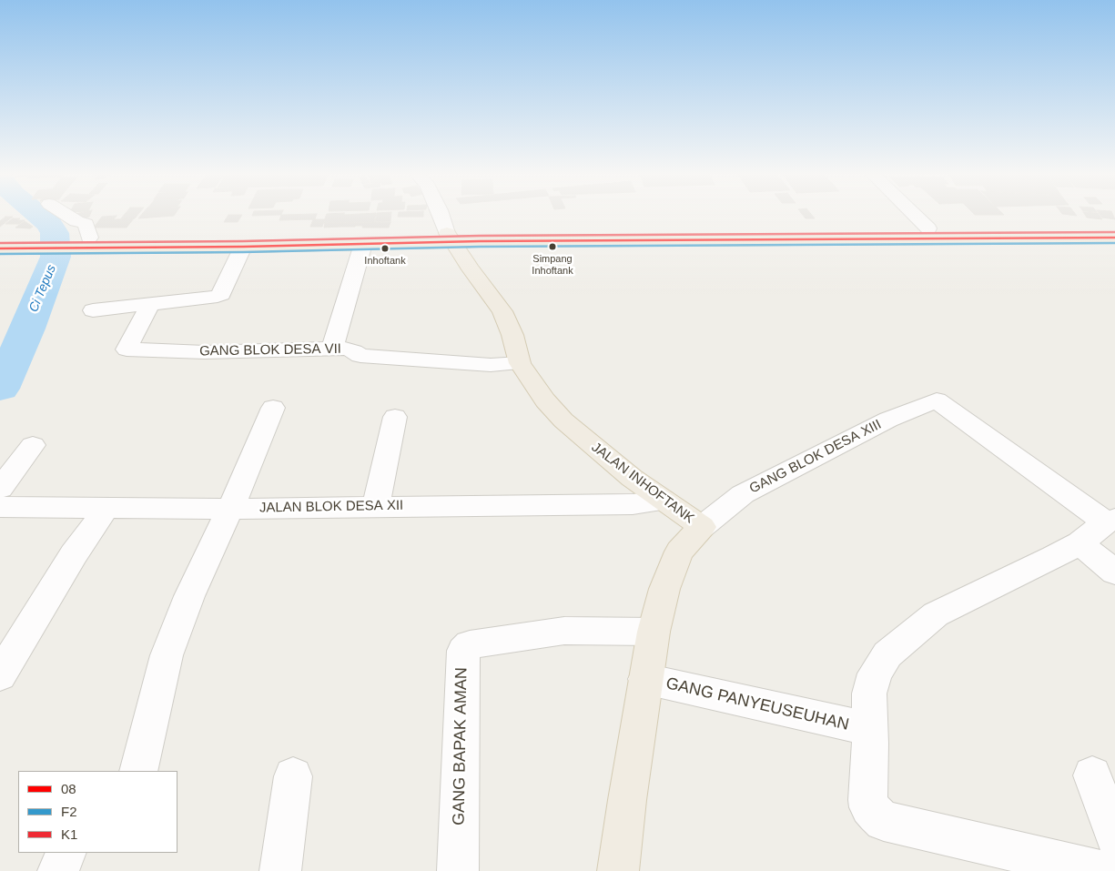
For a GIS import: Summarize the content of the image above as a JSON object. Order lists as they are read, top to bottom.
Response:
{
  "streets": {
    "main road": ["JALAN INHOFTANK"],
    "street": [
      "GANG BLOK DESA VII",
      "GANG BLOK DESA XIII",
      "JALAN BLOK DESA XII",
      "GANG PANYEUSEUHAN",
      "GANG BAPAK AMAN"
    ]
  },
  "crossings": [
    ["GANG BLOK DESA VII", "JALAN INHOFTANK"],
    ["GANG BLOK DESA XIII", "JALAN INHOFTANK"],
    ["JALAN INHOFTANK", "JALAN BLOK DESA XII"],
    ["JALAN INHOFTANK", "GANG PANYEUSEUHAN"],
    ["JALAN INHOFTANK", "GANG BAPAK AMAN"]
  ],
  "water": ["Ci Tepus"],
  "places": ["Simpang Inhoftank", "Inhoftank"],
  "lines": ["transit line K1", "transit line 08", "transit line F2"],
  "legend": ["08", "F2", "K1"]
}
